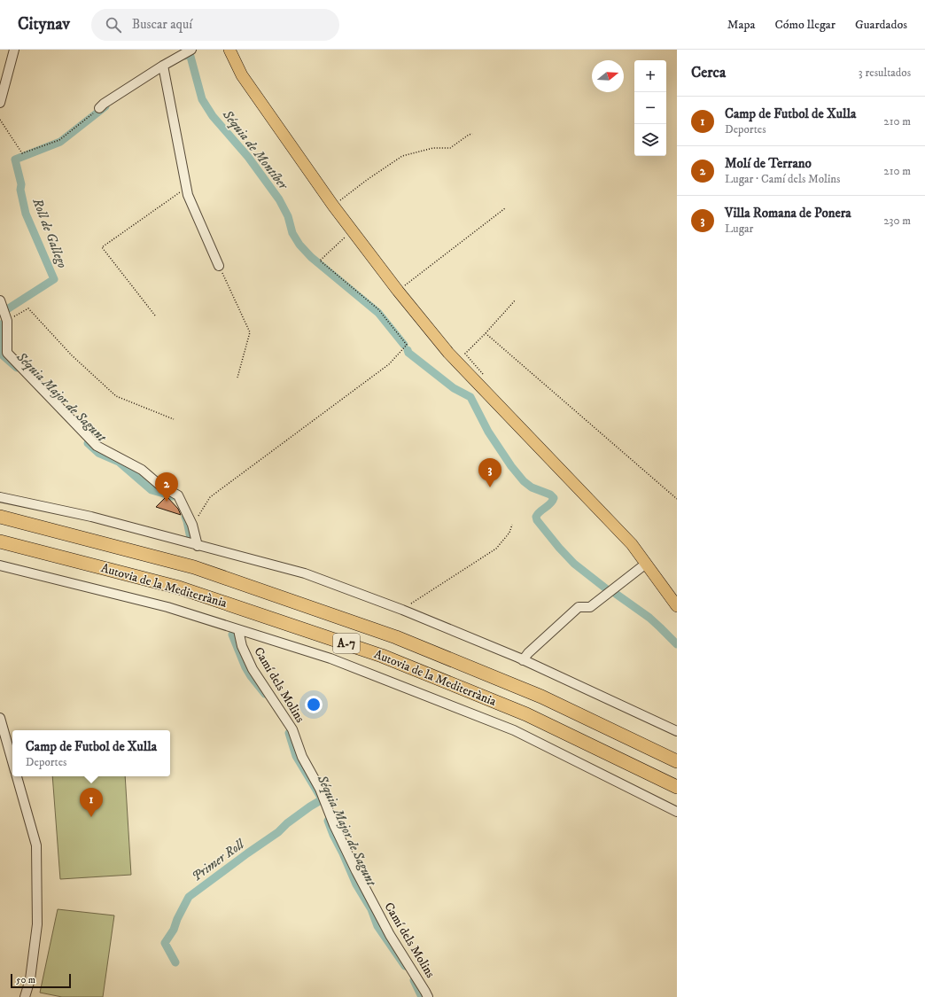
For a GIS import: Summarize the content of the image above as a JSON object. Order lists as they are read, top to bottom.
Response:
{
  "streets": {
    "highway": ["Autovia de la Mediterrània", "A-7"],
    "street": ["Camí dels Molins"]
  },
  "water": [
    "Séquia de Montíber",
    "Roll de Gallego",
    "Séquia Major de Sagunt",
    "Primer Roll"
  ],
  "scale_bar": "50 m",
  "north": "right",
  "page": {
    "header": "Citynav",
    "search": "Buscar aquí",
    "nav": ["Mapa", "Cómo llegar", "Guardados"],
    "heading": ["Cerca", "3 resultados"],
    "map_buttons": ["+", "−"],
    "list": [
      {
        "mark": "1",
        "name": "Camp de Futbol de Xulla",
        "note": "Deportes",
        "value": "210 m"
      },
      {
        "mark": "2",
        "name": "Molí de Terrano",
        "note": "Lugar · Camí dels Molins",
        "value": "210 m"
      },
      {
        "mark": "3",
        "name": "Villa Romana de Ponera",
        "note": "Lugar",
        "value": "230 m"
      }
    ],
    "pins": ["3", "2", "1"],
    "popup": ["Camp de Futbol de Xulla", "Deportes"],
    "scale": "50 m"
  }
}
